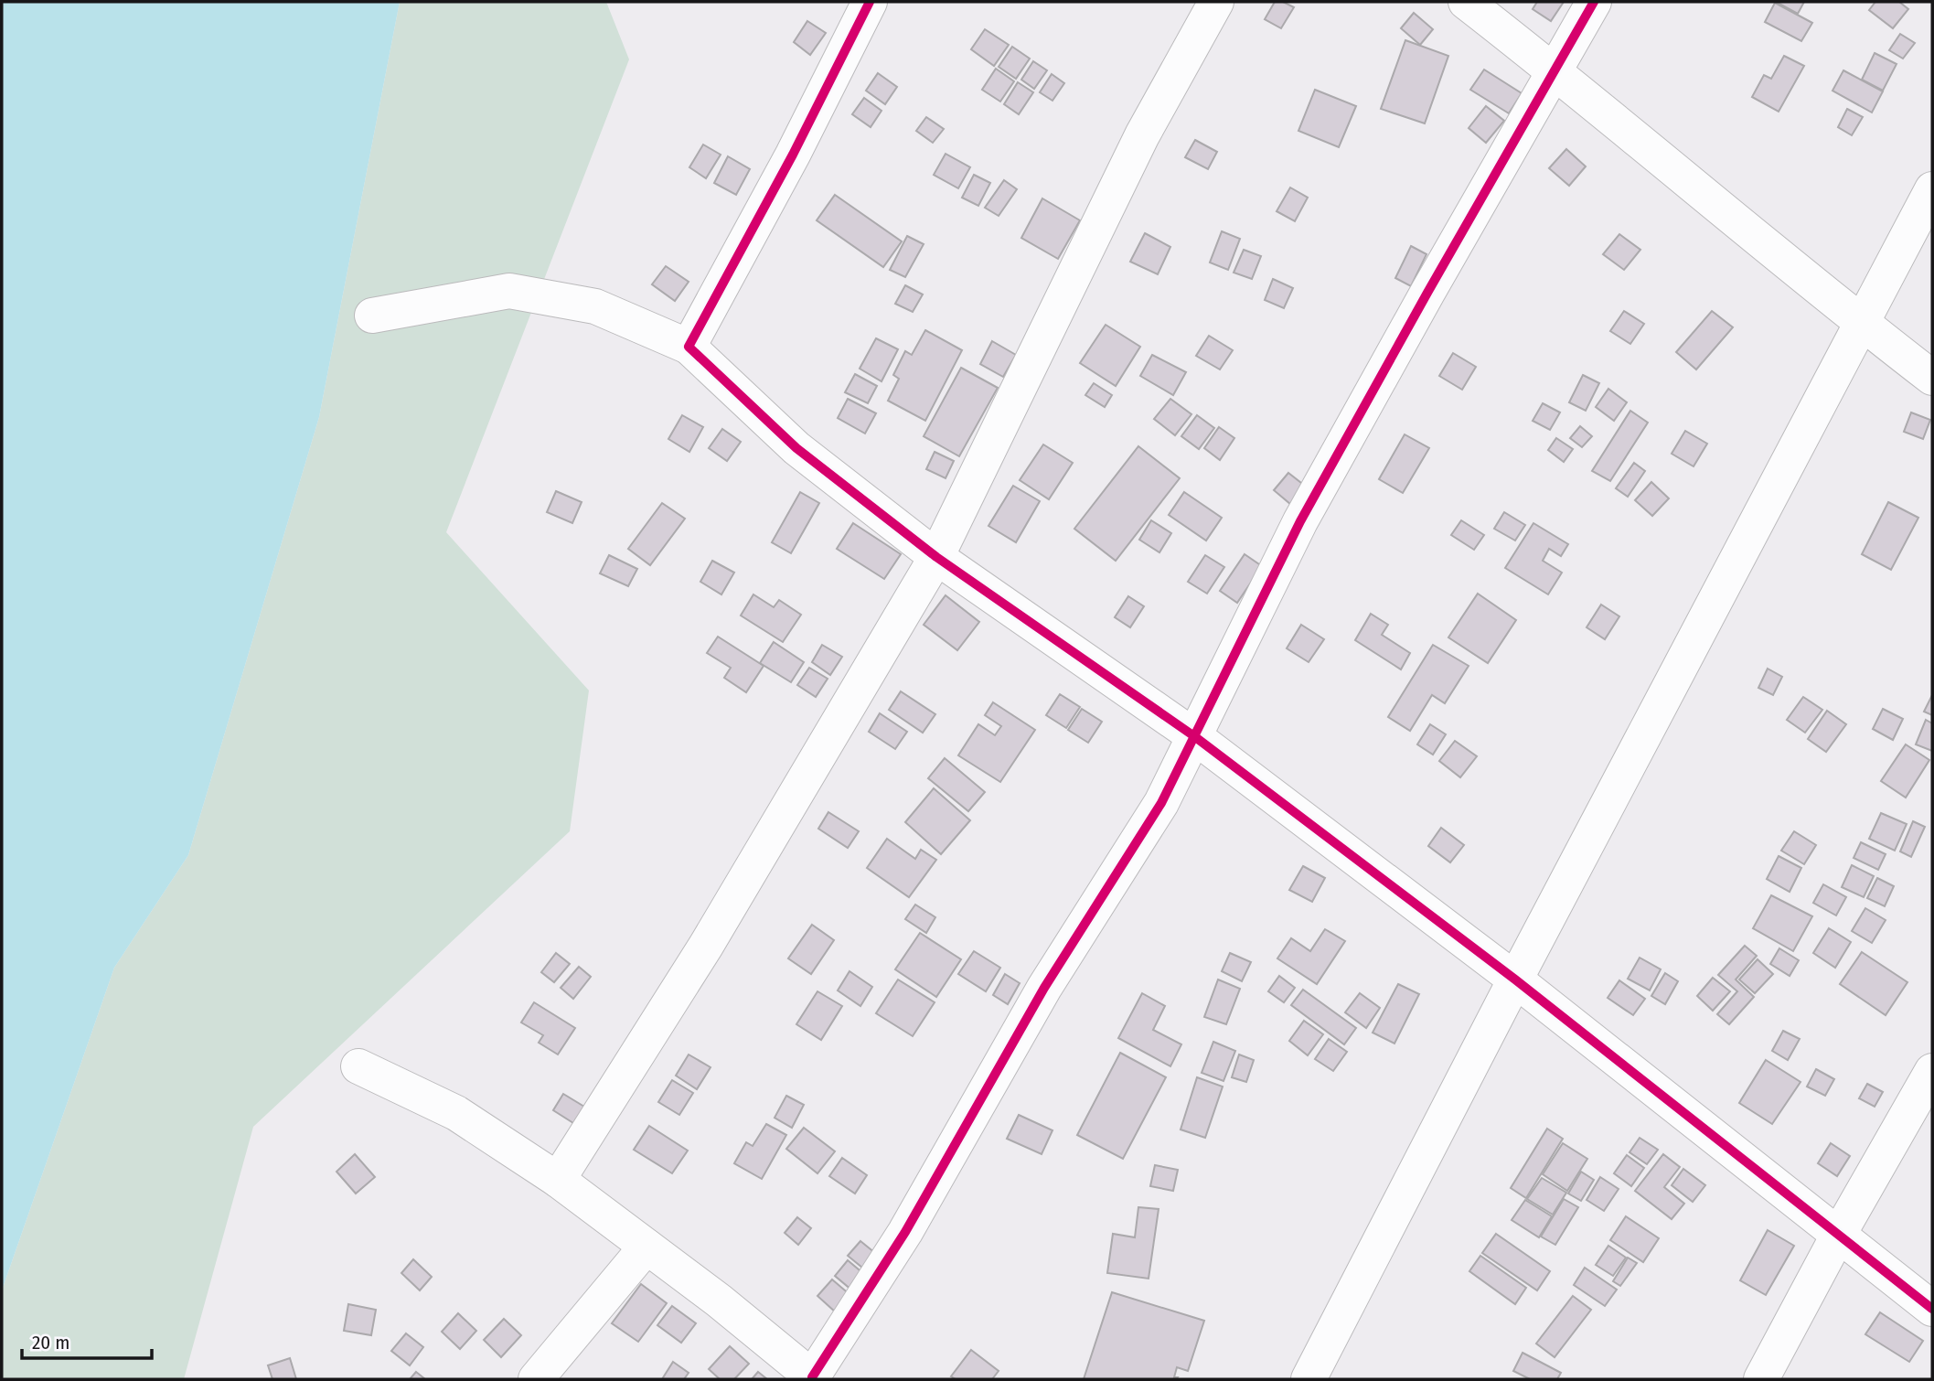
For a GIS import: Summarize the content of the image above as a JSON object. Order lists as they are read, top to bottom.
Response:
{
  "scale_bar": "20 m"
}
